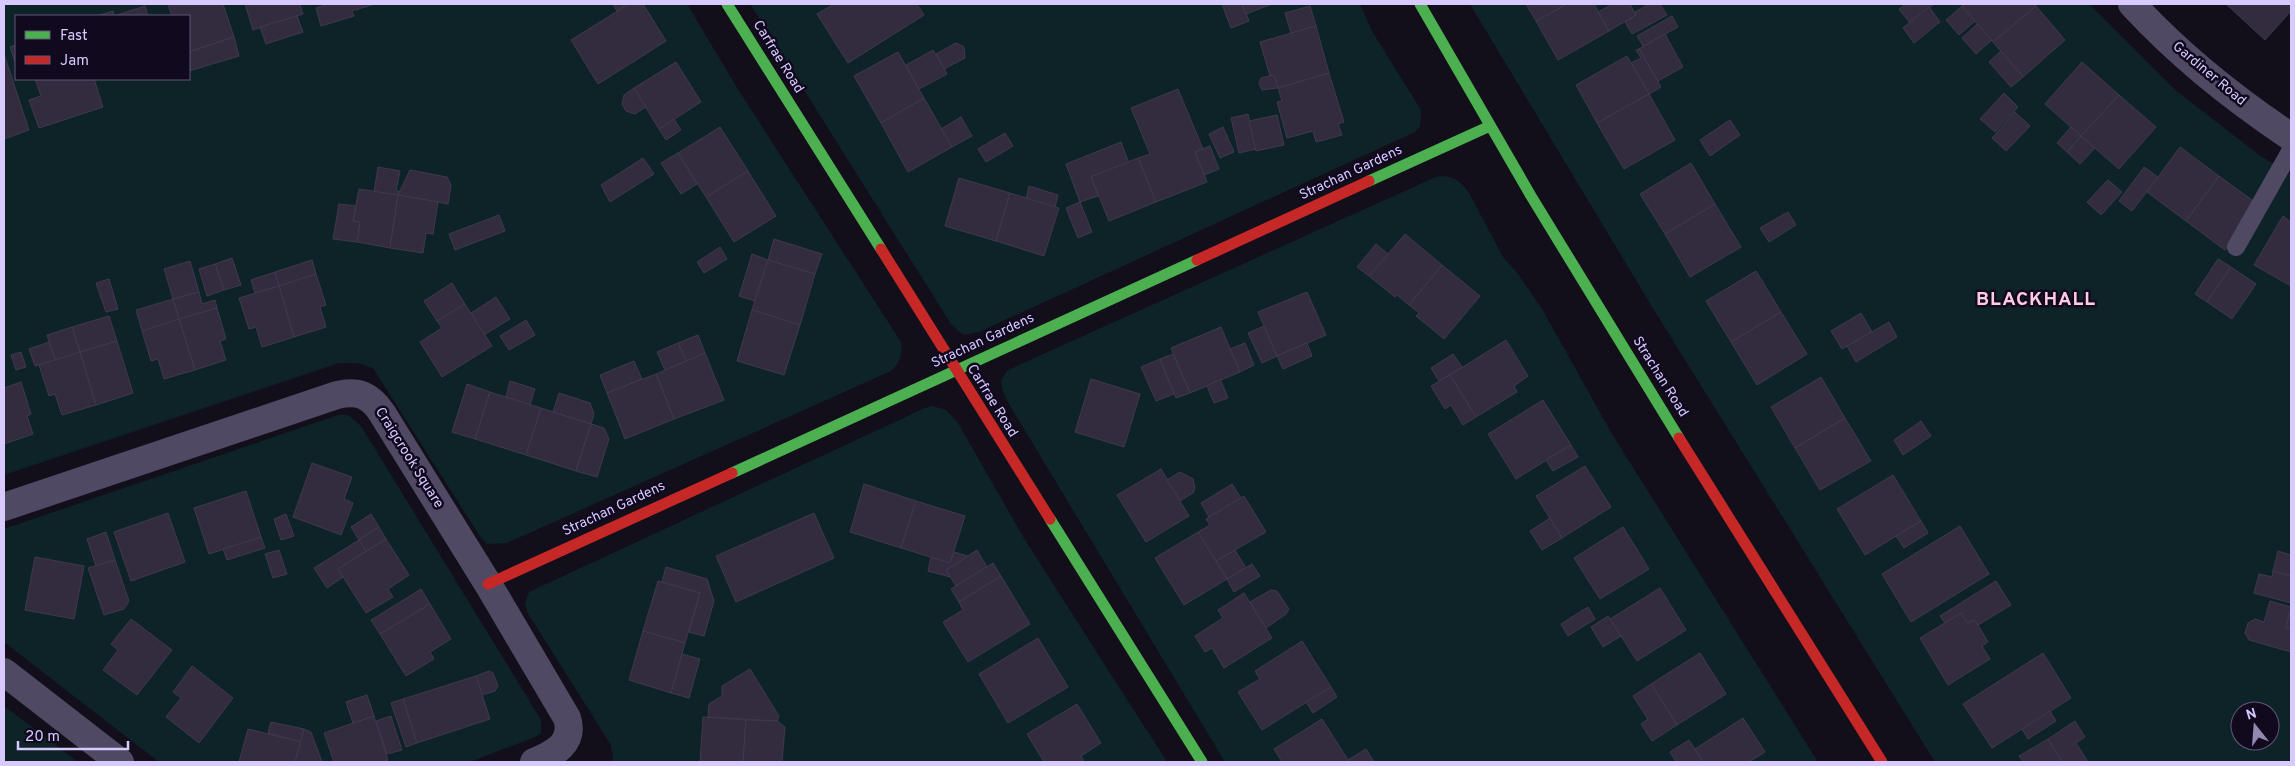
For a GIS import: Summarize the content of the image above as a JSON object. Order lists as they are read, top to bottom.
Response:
{
  "streets": {
    "street": [
      "Carfrae Road",
      "Gardiner Road",
      "Strachan Gardens",
      "Strachan Road",
      "Craigcrook Square"
    ]
  },
  "crossings": [
    ["Carfrae Road", "Strachan Gardens"],
    ["Strachan Gardens", "Strachan Road"],
    ["Strachan Gardens", "Craigcrook Square"]
  ],
  "districts": ["BLACKHALL"],
  "legend": ["Fast", "Jam"],
  "scale_bar": "20 m",
  "north": "top"
}
